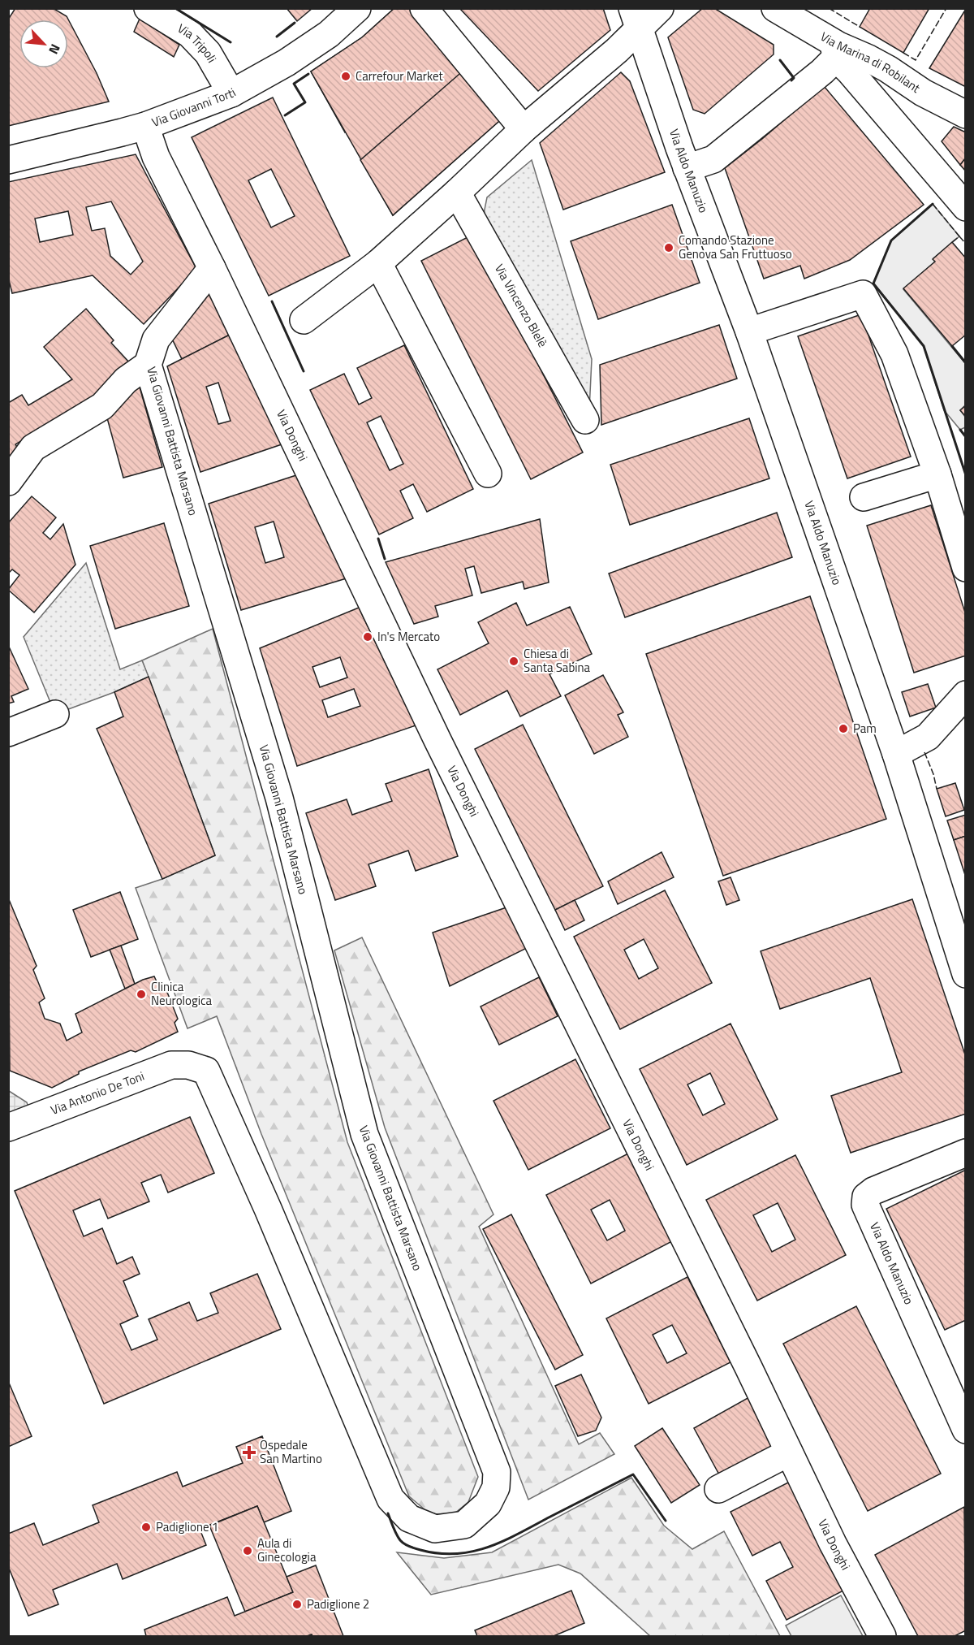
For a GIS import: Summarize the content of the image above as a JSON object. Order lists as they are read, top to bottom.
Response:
{
  "streets": {
    "street": [
      "Via Tripoli",
      "Via Marina di Robilant",
      "Via Giovanni Torti",
      "Via Aldo Manuzio",
      "Via Vincenzo Blelè",
      "Via Donghi",
      "Via Giovanni Battista Marsano",
      "Via Antonio De Toni"
    ]
  },
  "crossings": [
    ["Via Tripoli", "Via Giovanni Torti"],
    ["Via Giovanni Torti", "Via Donghi"],
    ["Via Donghi", "Via Giovanni Battista Marsano"],
    ["Via Giovanni Battista Marsano", "Via Antonio De Toni"]
  ],
  "places": {
    "other": [
      "Carrefour Market",
      "Comando Stazione Genova San Fruttuoso",
      "In's Mercato",
      "Chiesa di Santa Sabina",
      "Pam",
      "Clinica Neurologica",
      "Padiglione 1",
      "Aula di Ginecologia",
      "Padiglione 2"
    ],
    "health": ["Ospedale San Martino"]
  },
  "north": "bottom right"
}
